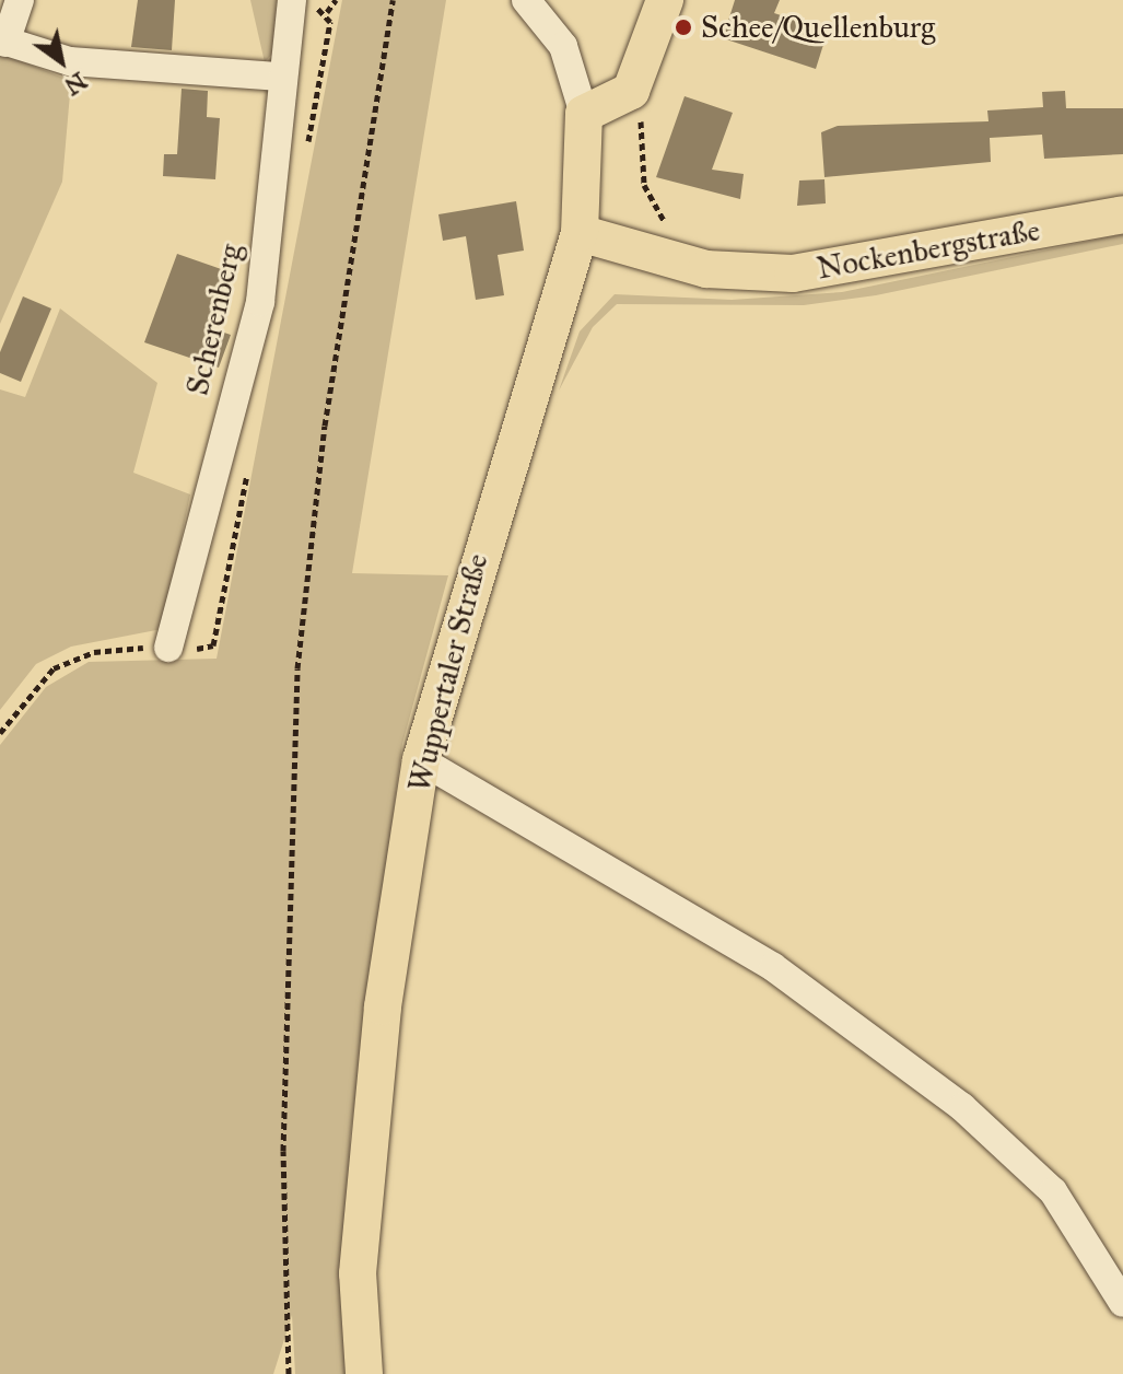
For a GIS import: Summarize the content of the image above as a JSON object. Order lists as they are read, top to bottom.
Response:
{
  "streets": {
    "main road": ["Nockenbergstraße", "Wuppertaler Straße"],
    "street": ["Scherenberg"]
  },
  "crossings": [
    ["Nockenbergstraße", "Wuppertaler Straße"]
  ],
  "places": ["Schee/Quellenburg"],
  "north": "bottom right"
}
